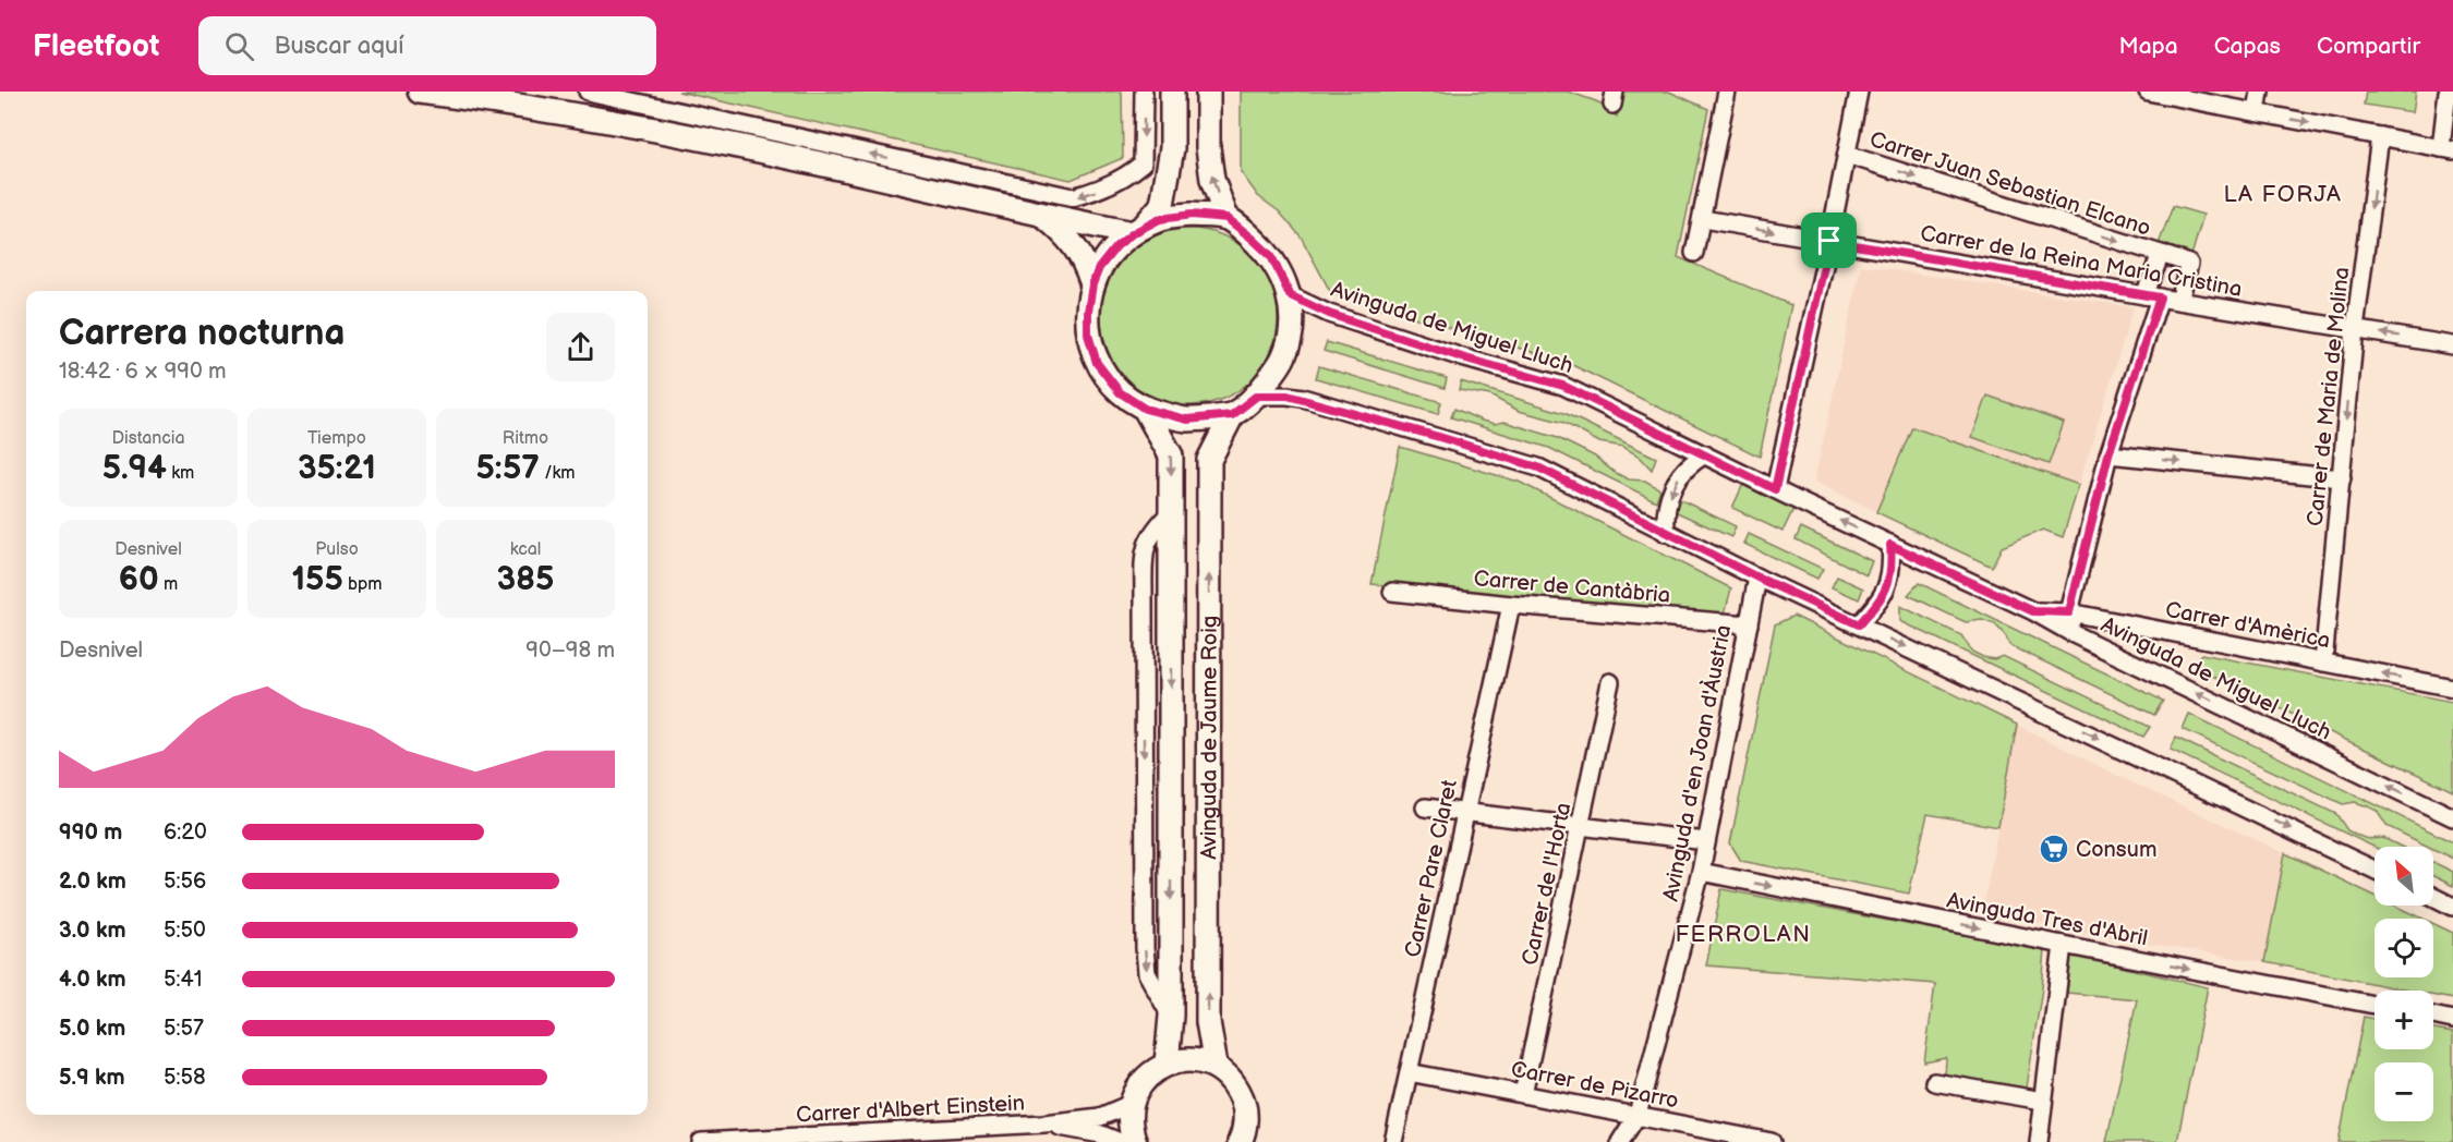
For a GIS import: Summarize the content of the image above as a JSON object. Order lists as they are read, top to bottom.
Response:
{
  "streets": {
    "main road": ["Avinguda de Jaume Roig"],
    "street": [
      "Carrer Juan Sebastian Elcano",
      "Carrer de la Reina Maria Cristina",
      "Avinguda de Miguel Lluch",
      "Carrer de Maria de Molina",
      "Carrer de Cantàbria",
      "Carrer d'Amèrica",
      "Avinguda d'en Joan d'Àustria",
      "Carrer Pare Claret",
      "Carrer de l'Horta",
      "Avinguda Tres d'Abril",
      "Carrer de Pizarro",
      "Carrer d'Albert Einstein"
    ]
  },
  "crossings": [
    ["Carrer Juan Sebastian Elcano", "Carrer de la Reina Maria Cristina"],
    ["Carrer Juan Sebastian Elcano", "Carrer d'Amèrica"],
    ["Carrer de la Reina Maria Cristina", "Carrer de Maria de Molina"],
    ["Avinguda de Miguel Lluch", "Carrer d'Amèrica"],
    ["Avinguda de Miguel Lluch", "Avinguda de Jaume Roig"],
    ["Carrer de Maria de Molina", "Carrer d'Amèrica"],
    ["Carrer de Cantàbria", "Avinguda d'en Joan d'Àustria"],
    ["Carrer de Cantàbria", "Carrer Pare Claret"],
    ["Avinguda d'en Joan d'Àustria", "Avinguda Tres d'Abril"],
    ["Avinguda d'en Joan d'Àustria", "Carrer de Pizarro"],
    ["Carrer Pare Claret", "Carrer de Pizarro"],
    ["Carrer de l'Horta", "Carrer de Pizarro"]
  ],
  "one_way": ["Carrer Juan Sebastian Elcano", "Carrer de Maria de Molina", "Avinguda Tres d'Abril"],
  "districts": ["LA FORJA", "FERROLAN"],
  "places": {
    "supermarket": ["Consum"]
  },
  "north": "top left",
  "page": {
    "header": "Fleetfoot",
    "search": "Buscar aquí",
    "nav": ["Mapa", "Capas", "Compartir"],
    "heading": ["Carrera nocturna", "18:42 · 6 × 990 m"],
    "stats": [
      ["Distancia", "5.94 km"],
      ["Tiempo", "35:21"],
      ["Ritmo", "5:57 /km"],
      ["Desnivel", "60 m"],
      ["Pulso", "155 bpm"],
      ["kcal", "385"]
    ],
    "chart": ["Desnivel", "90–98 m"],
    "list": [
      {
        "name": "990 m",
        "note": "6:20"
      },
      {
        "name": "2.0 km",
        "note": "5:56"
      },
      {
        "name": "3.0 km",
        "note": "5:50"
      },
      {
        "name": "4.0 km",
        "note": "5:41"
      },
      {
        "name": "5.0 km",
        "note": "5:57"
      },
      {
        "name": "5.9 km",
        "note": "5:58"
      }
    ],
    "map_buttons": ["+", "−"]
  }
}
